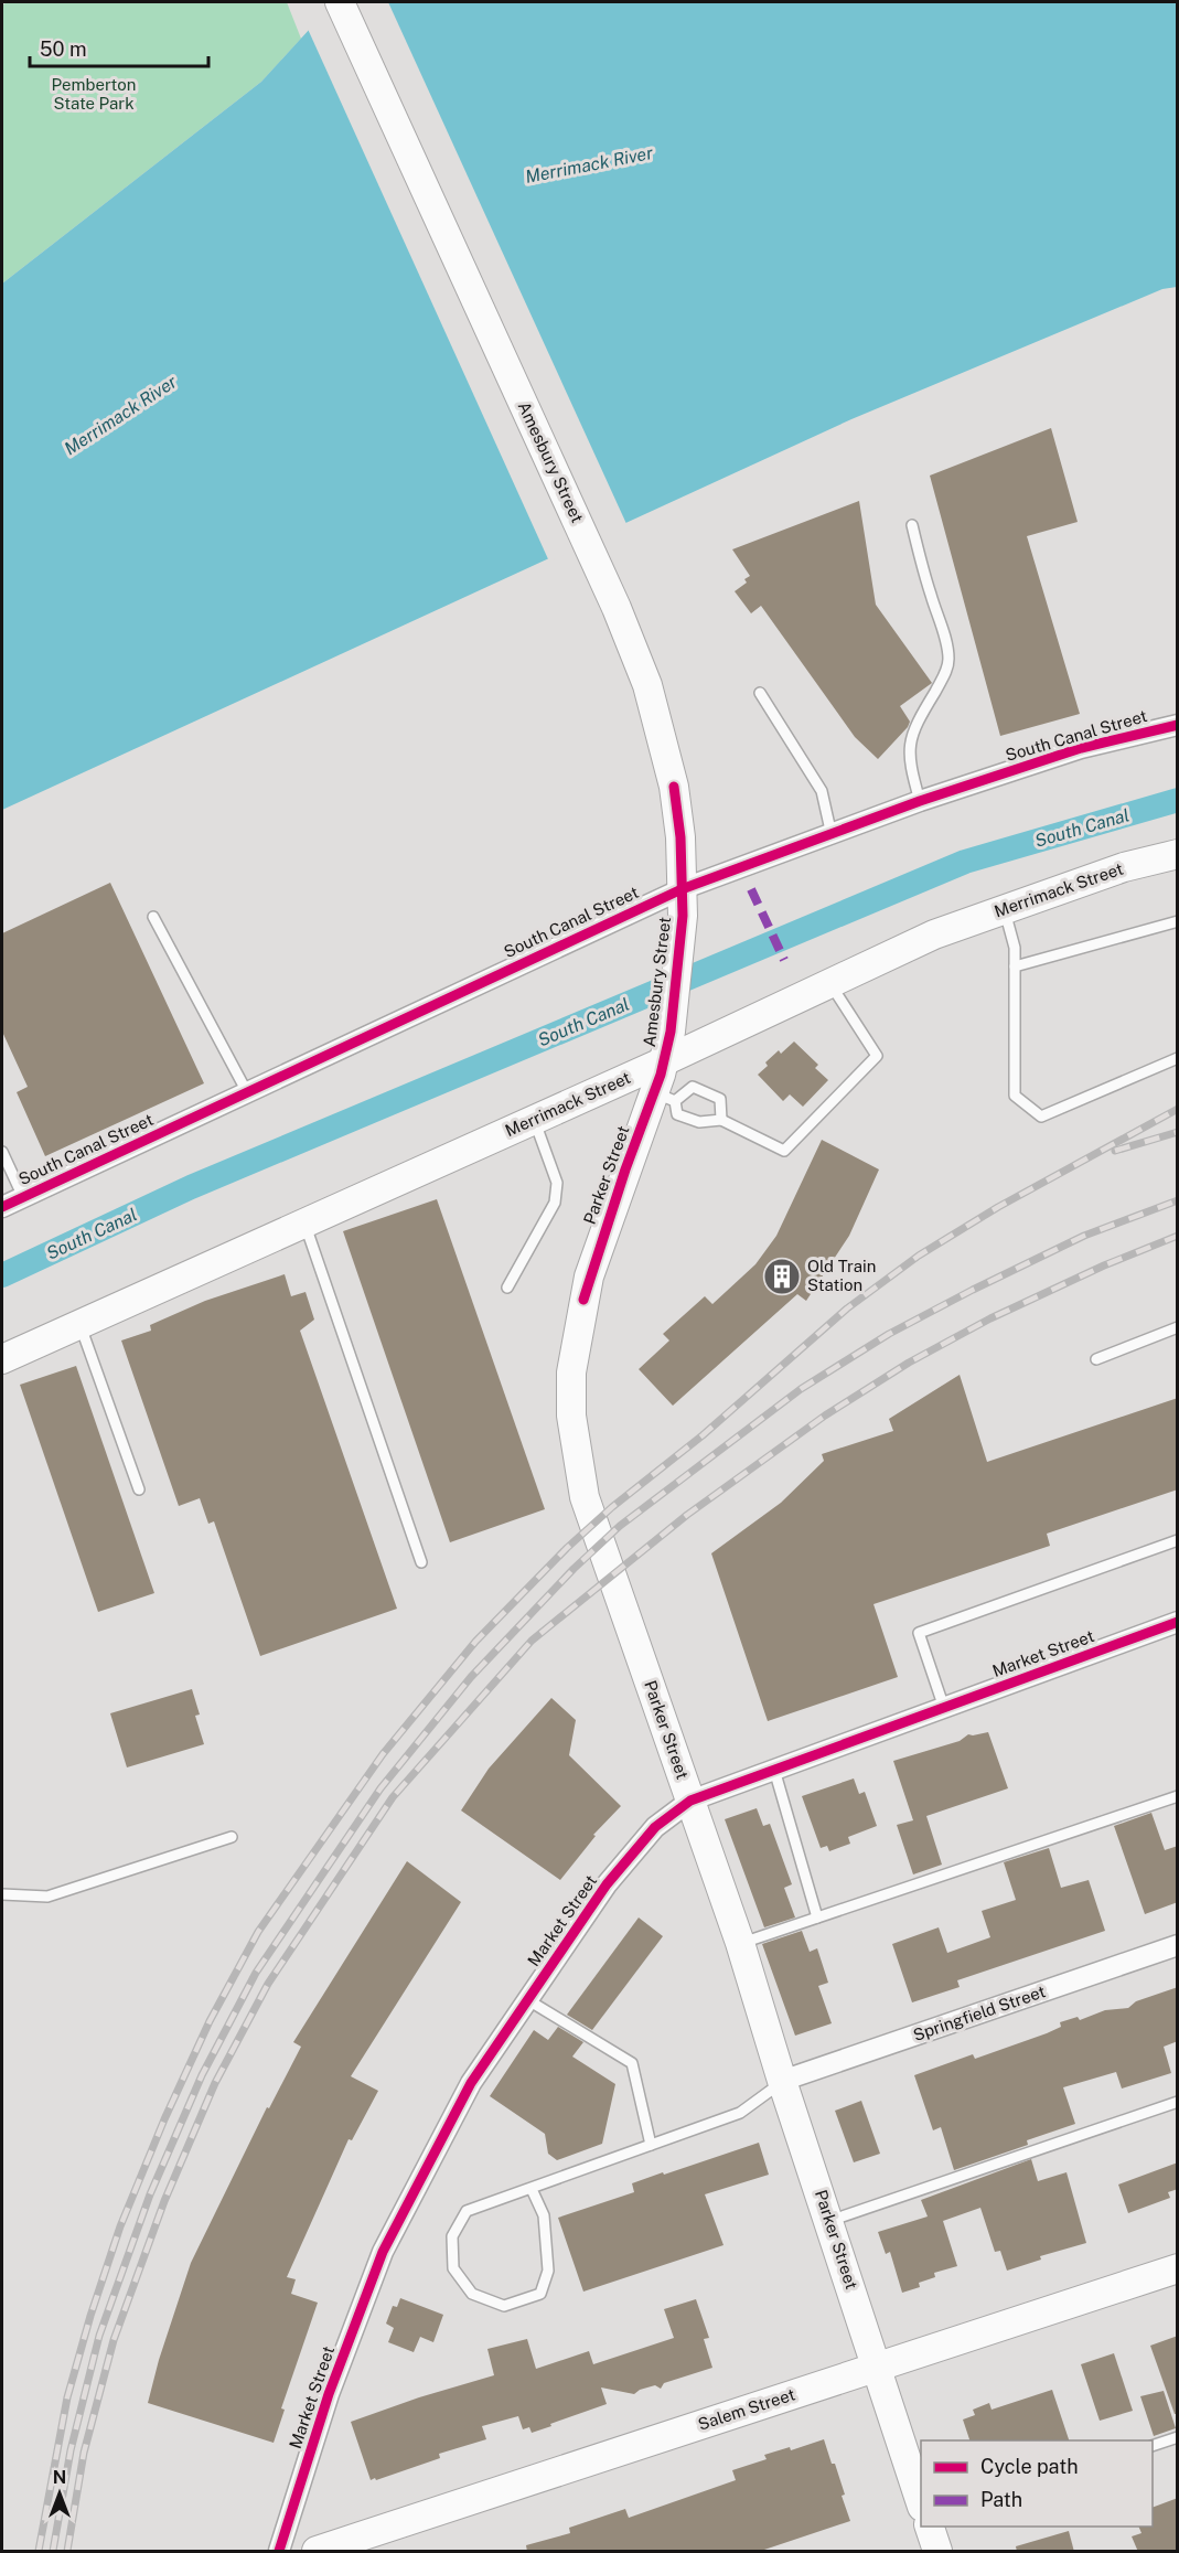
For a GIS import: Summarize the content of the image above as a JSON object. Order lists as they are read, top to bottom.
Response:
{
  "streets": {
    "main road": [
      "Amesbury Street",
      "Merrimack Street",
      "Parker Street",
      "Salem Street"
    ],
    "street": ["South Canal Street", "Market Street", "Springfield Street"]
  },
  "crossings": [
    ["Amesbury Street", "South Canal Street"],
    ["Amesbury Street", "Merrimack Street"],
    ["Amesbury Street", "Parker Street"],
    ["Merrimack Street", "Parker Street"],
    ["Parker Street", "Market Street"],
    ["Parker Street", "Springfield Street"],
    ["Parker Street", "Salem Street"]
  ],
  "water": ["Merrimack River", "South Canal"],
  "parks": ["Pemberton State Park"],
  "places": {
    "building": ["Old Train Station"]
  },
  "legend": ["Cycle path", "Path"],
  "scale_bar": "50 m",
  "north": "top"
}
